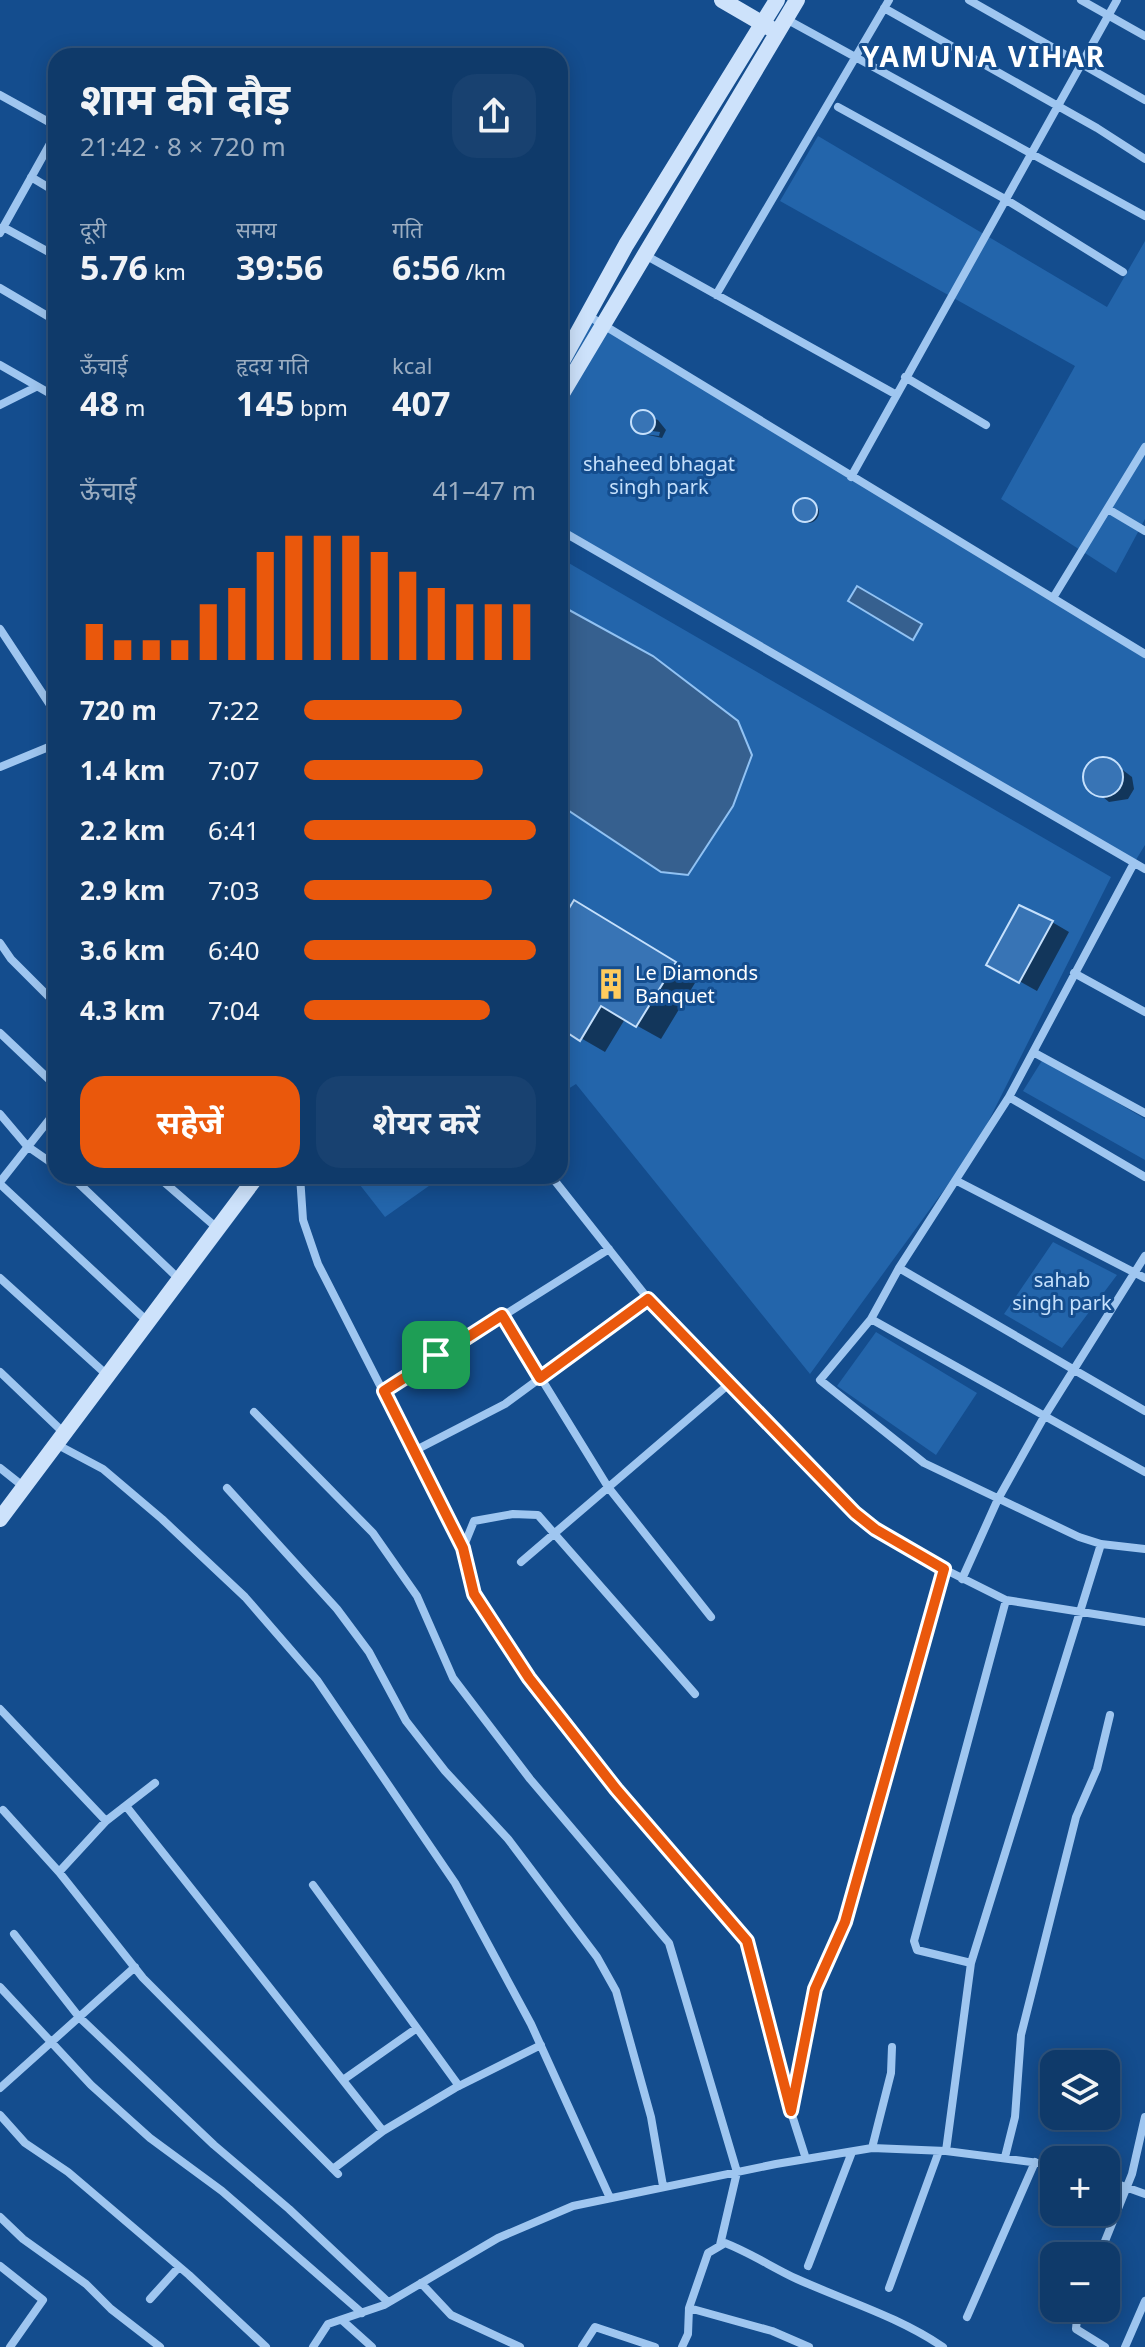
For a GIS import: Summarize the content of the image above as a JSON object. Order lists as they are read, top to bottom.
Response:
{
  "districts": ["YAMUNA VIHAR"],
  "parks": ["shaheed bhagat singh park", "sahab singh park"],
  "places": {
    "building": ["Le Diamonds Banquet"]
  },
  "page": {
    "heading": ["शाम की दौड़", "21:42 · 8 × 720 m"],
    "stats": [
      ["दूरी", "5.76 km"],
      ["समय", "39:56"],
      ["गति", "6:56 /km"],
      ["ऊँचाई", "48 m"],
      ["हृदय गति", "145 bpm"],
      ["kcal", "407"]
    ],
    "chart": ["ऊँचाई", "41–47 m"],
    "list": [
      {
        "name": "720 m",
        "note": "7:22"
      },
      {
        "name": "1.4 km",
        "note": "7:07"
      },
      {
        "name": "2.2 km",
        "note": "6:41"
      },
      {
        "name": "2.9 km",
        "note": "7:03"
      },
      {
        "name": "3.6 km",
        "note": "6:40"
      },
      {
        "name": "4.3 km",
        "note": "7:04"
      }
    ],
    "buttons": ["सहेजें", "शेयर करें"],
    "map_buttons": ["+", "−"]
  }
}
